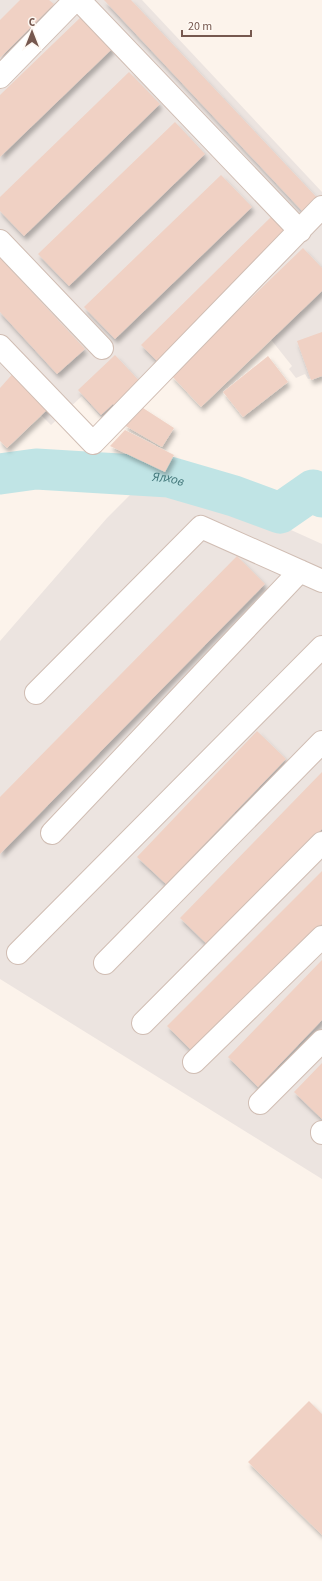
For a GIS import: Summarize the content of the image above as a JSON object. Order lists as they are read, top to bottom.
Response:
{
  "water": ["Ялхов"],
  "scale_bar": "20 m",
  "north": "top"
}
